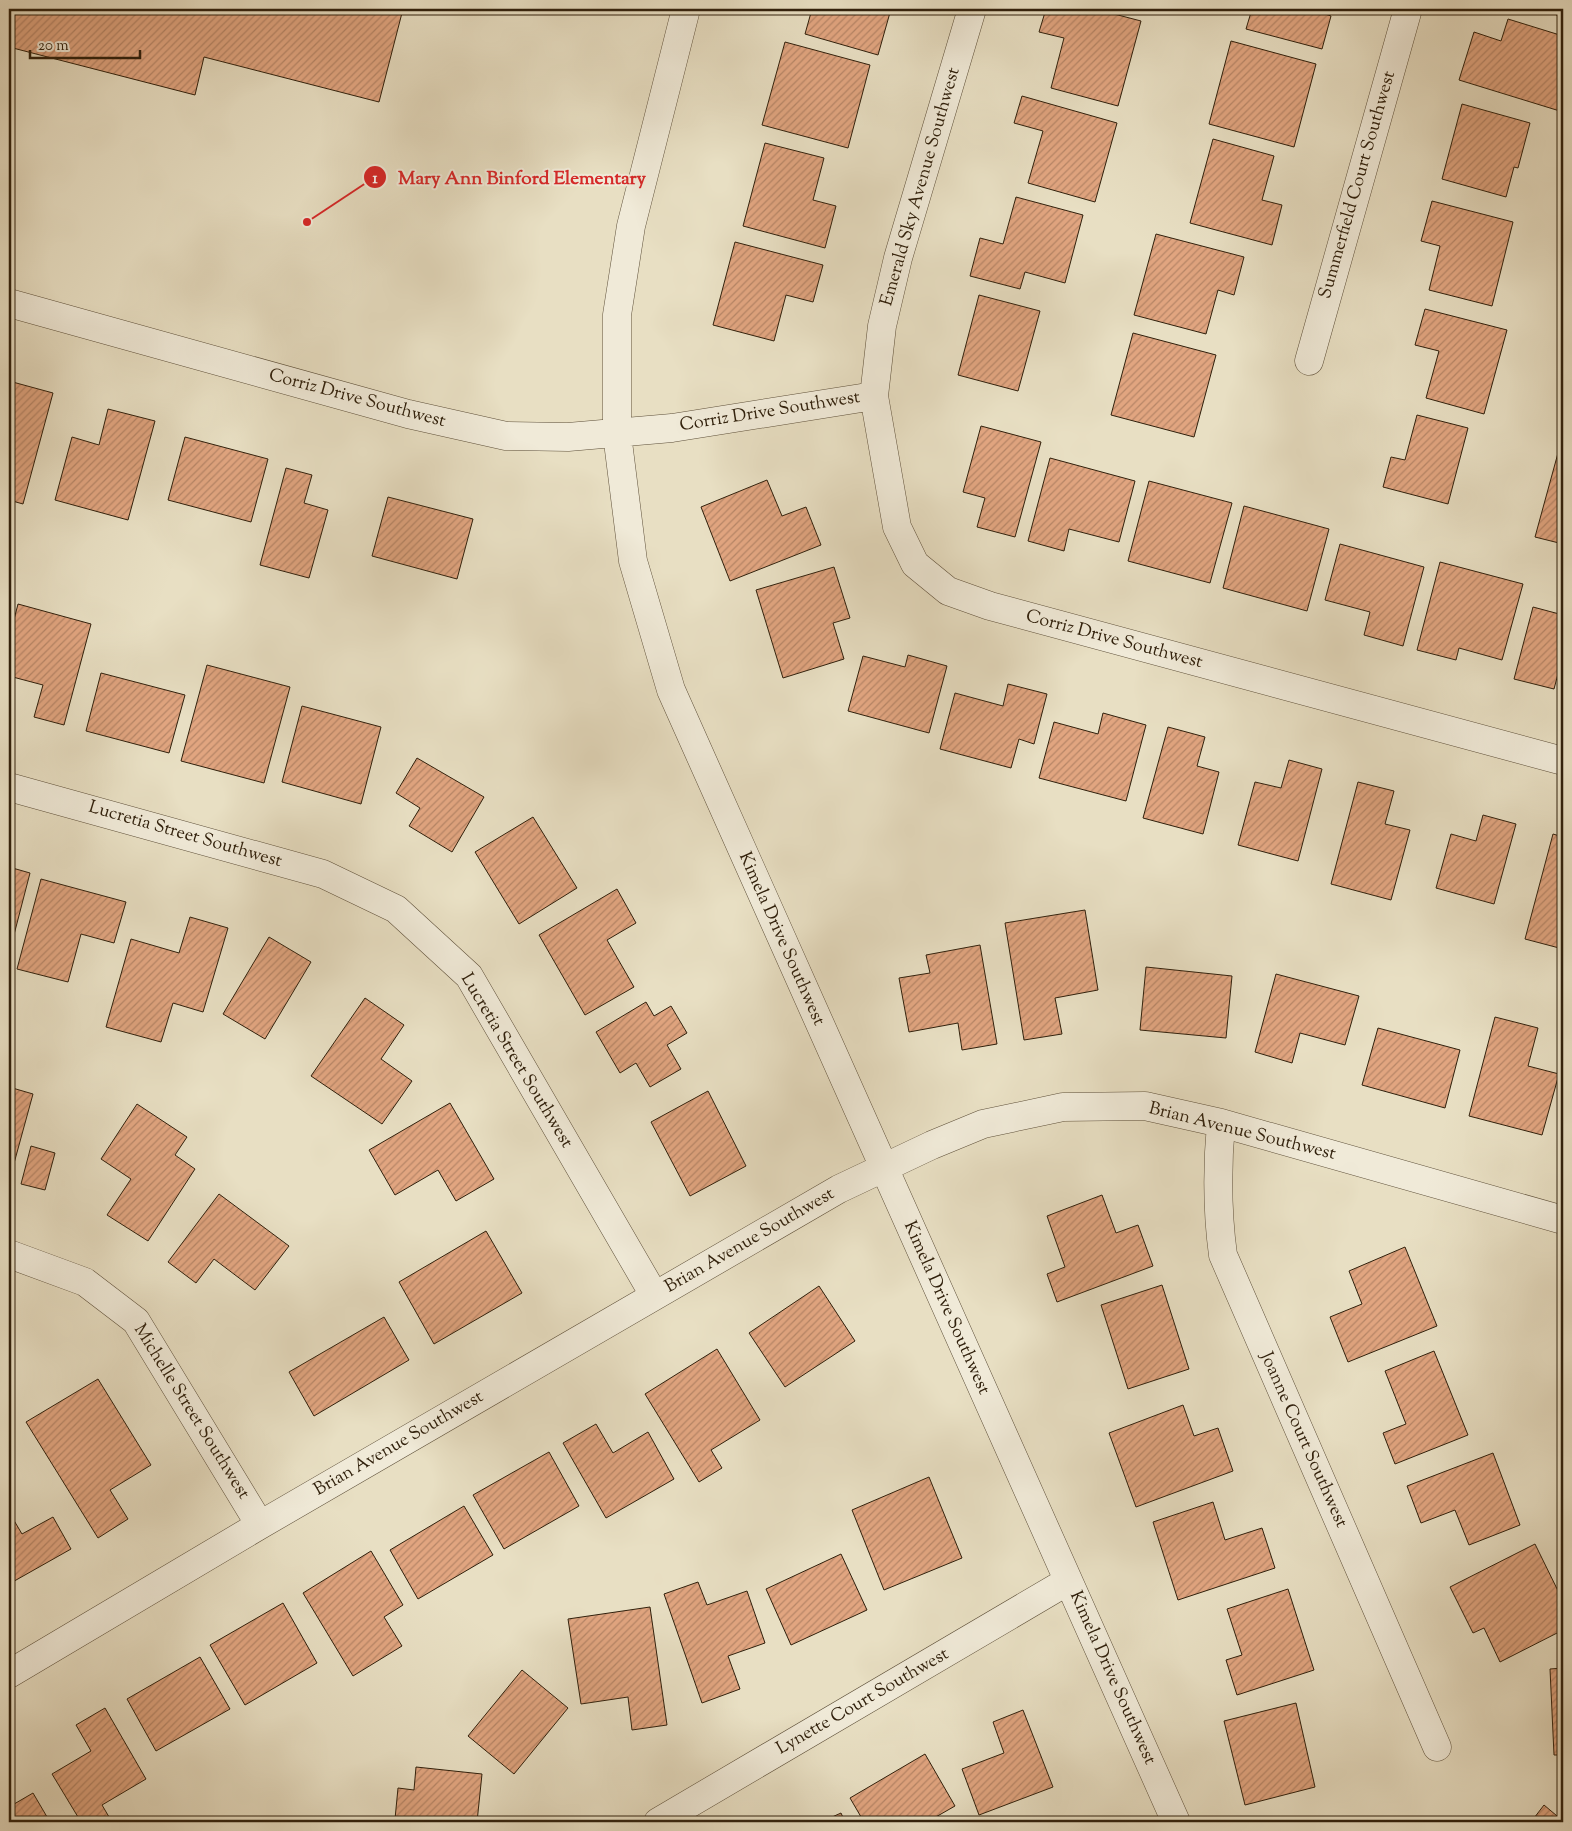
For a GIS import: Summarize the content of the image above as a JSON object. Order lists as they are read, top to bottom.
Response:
{
  "streets": {
    "street": [
      "Summerfield Court Southwest",
      "Emerald Sky Avenue Southwest",
      "Corriz Drive Southwest",
      "Lucretia Street Southwest",
      "Kimela Drive Southwest",
      "Brian Avenue Southwest",
      "Michelle Street Southwest",
      "Joanne Court Southwest",
      "Lynette Court Southwest"
    ]
  },
  "crossings": [
    ["Emerald Sky Avenue Southwest", "Corriz Drive Southwest"],
    ["Corriz Drive Southwest", "Kimela Drive Southwest"],
    ["Lucretia Street Southwest", "Brian Avenue Southwest"],
    ["Kimela Drive Southwest", "Brian Avenue Southwest"],
    ["Kimela Drive Southwest", "Lynette Court Southwest"],
    ["Brian Avenue Southwest", "Michelle Street Southwest"],
    ["Brian Avenue Southwest", "Joanne Court Southwest"]
  ],
  "places": ["Mary Ann Binford Elementary"],
  "scale_bar": "20 m"
}
